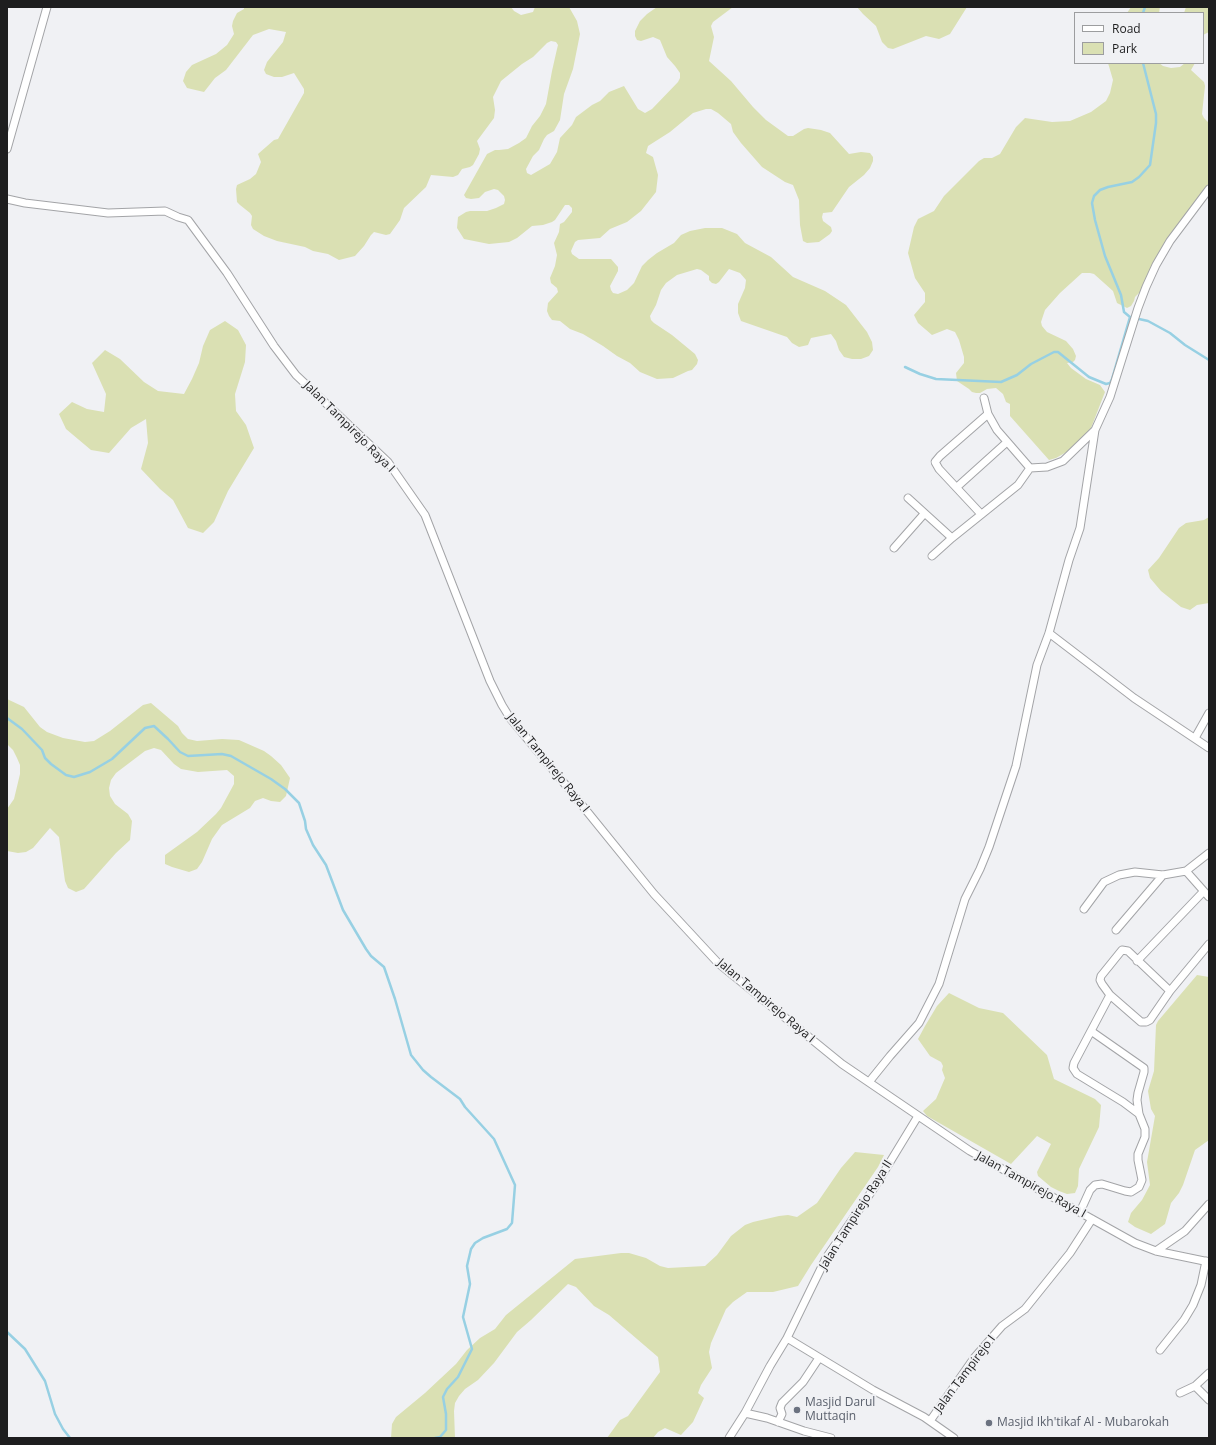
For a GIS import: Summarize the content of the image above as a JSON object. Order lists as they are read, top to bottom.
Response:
{
  "streets": {
    "street": ["Jalan Tampirejo Raya I", "Jalan Tampirejo Raya II", "Jalan Tampirejo I"]
  },
  "crossings": [
    ["Jalan Tampirejo Raya I", "Jalan Tampirejo Raya II"],
    ["Jalan Tampirejo Raya I", "Jalan Tampirejo I"]
  ],
  "places": ["Masjid Darul Muttaqin", "Masjid Ikh'tikaf Al - Mubarokah"],
  "legend": ["Road", "Park"]
}
